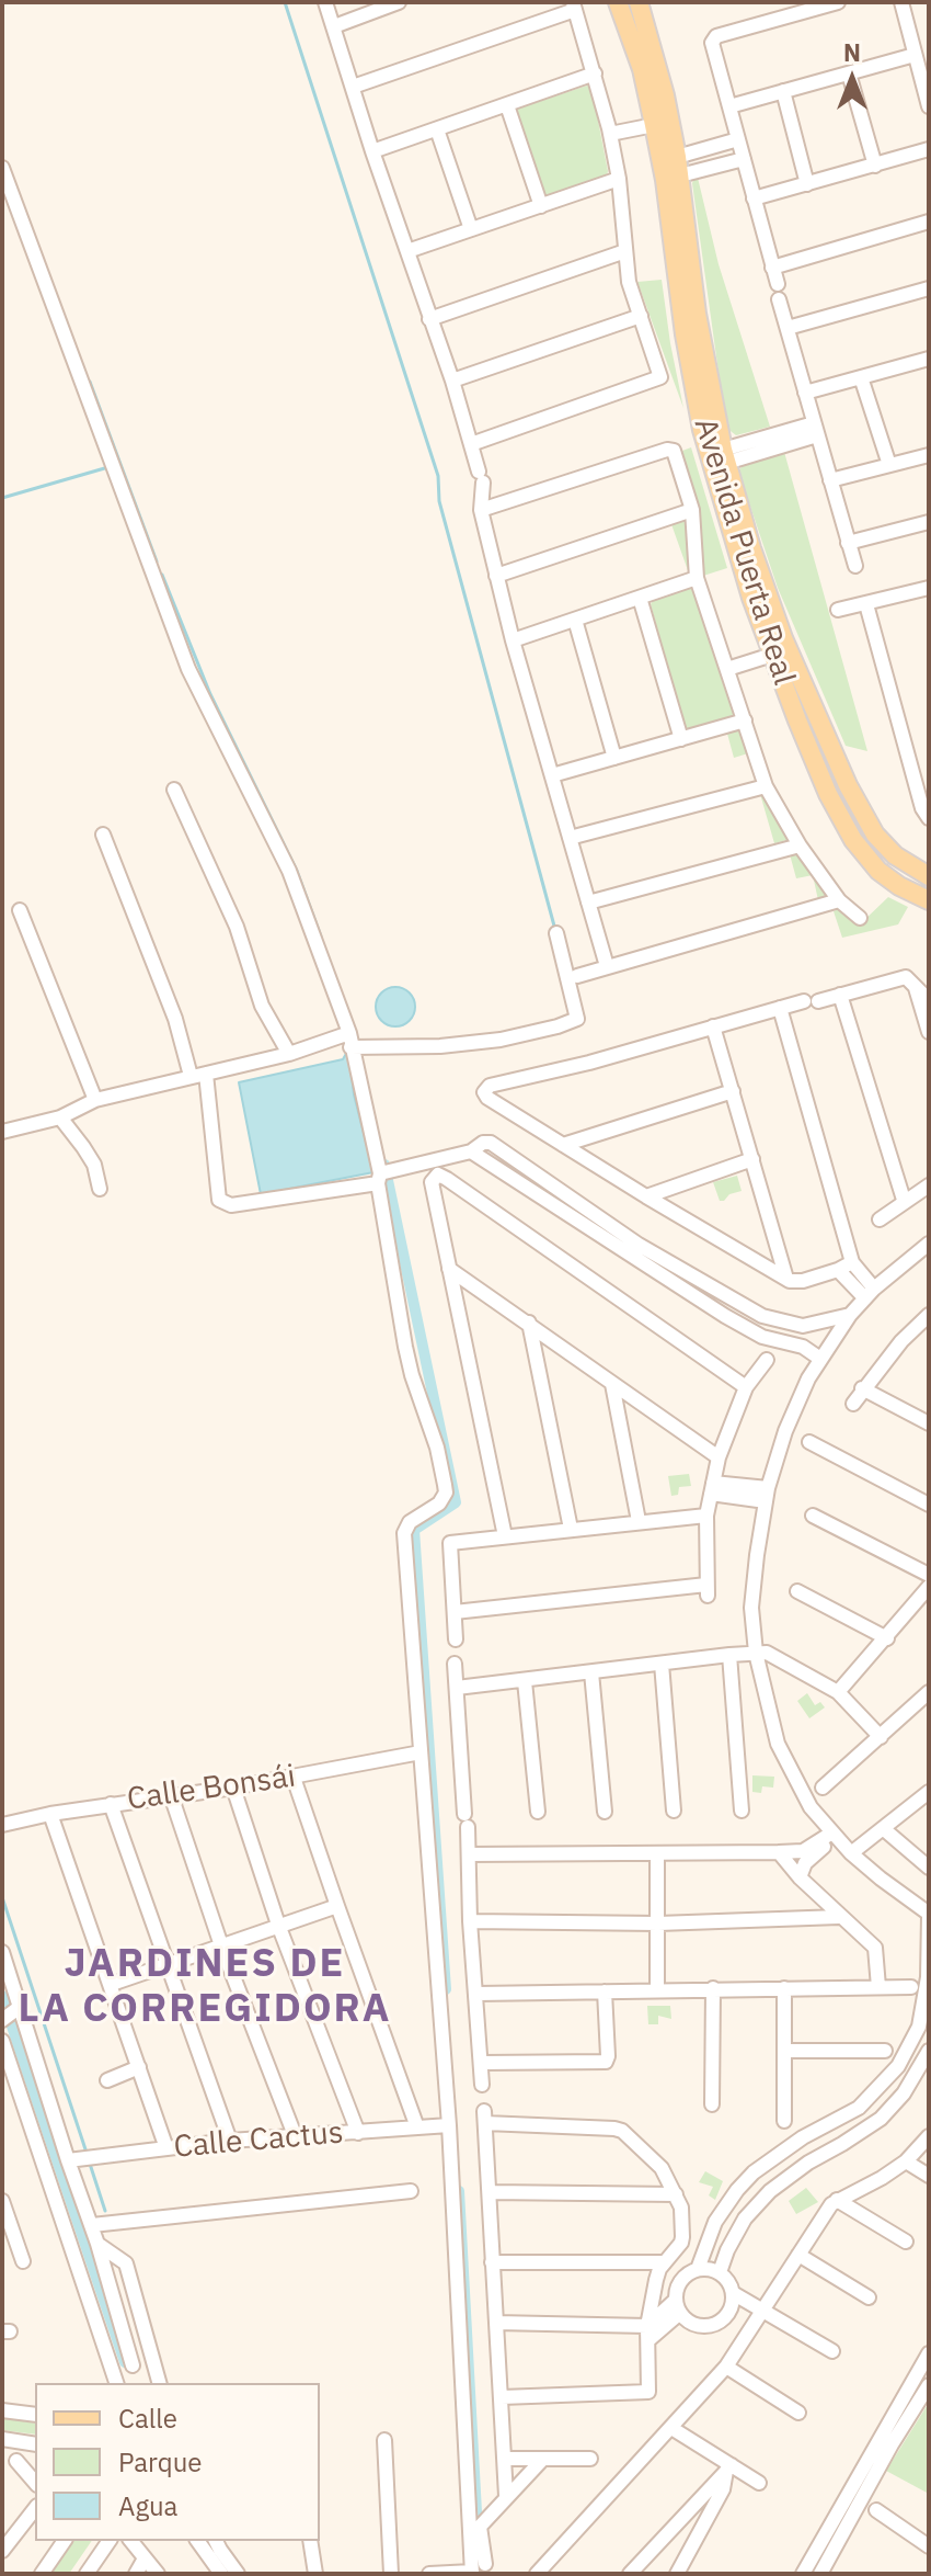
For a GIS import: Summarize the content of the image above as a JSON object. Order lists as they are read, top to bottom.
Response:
{
  "streets": {
    "main road": ["Avenida Puerta Real"],
    "street": ["Calle Bonsái", "Calle Cactus"]
  },
  "districts": ["JARDINES DE LA CORREGIDORA"],
  "legend": ["Calle", "Parque", "Agua"],
  "north": "top"
}
